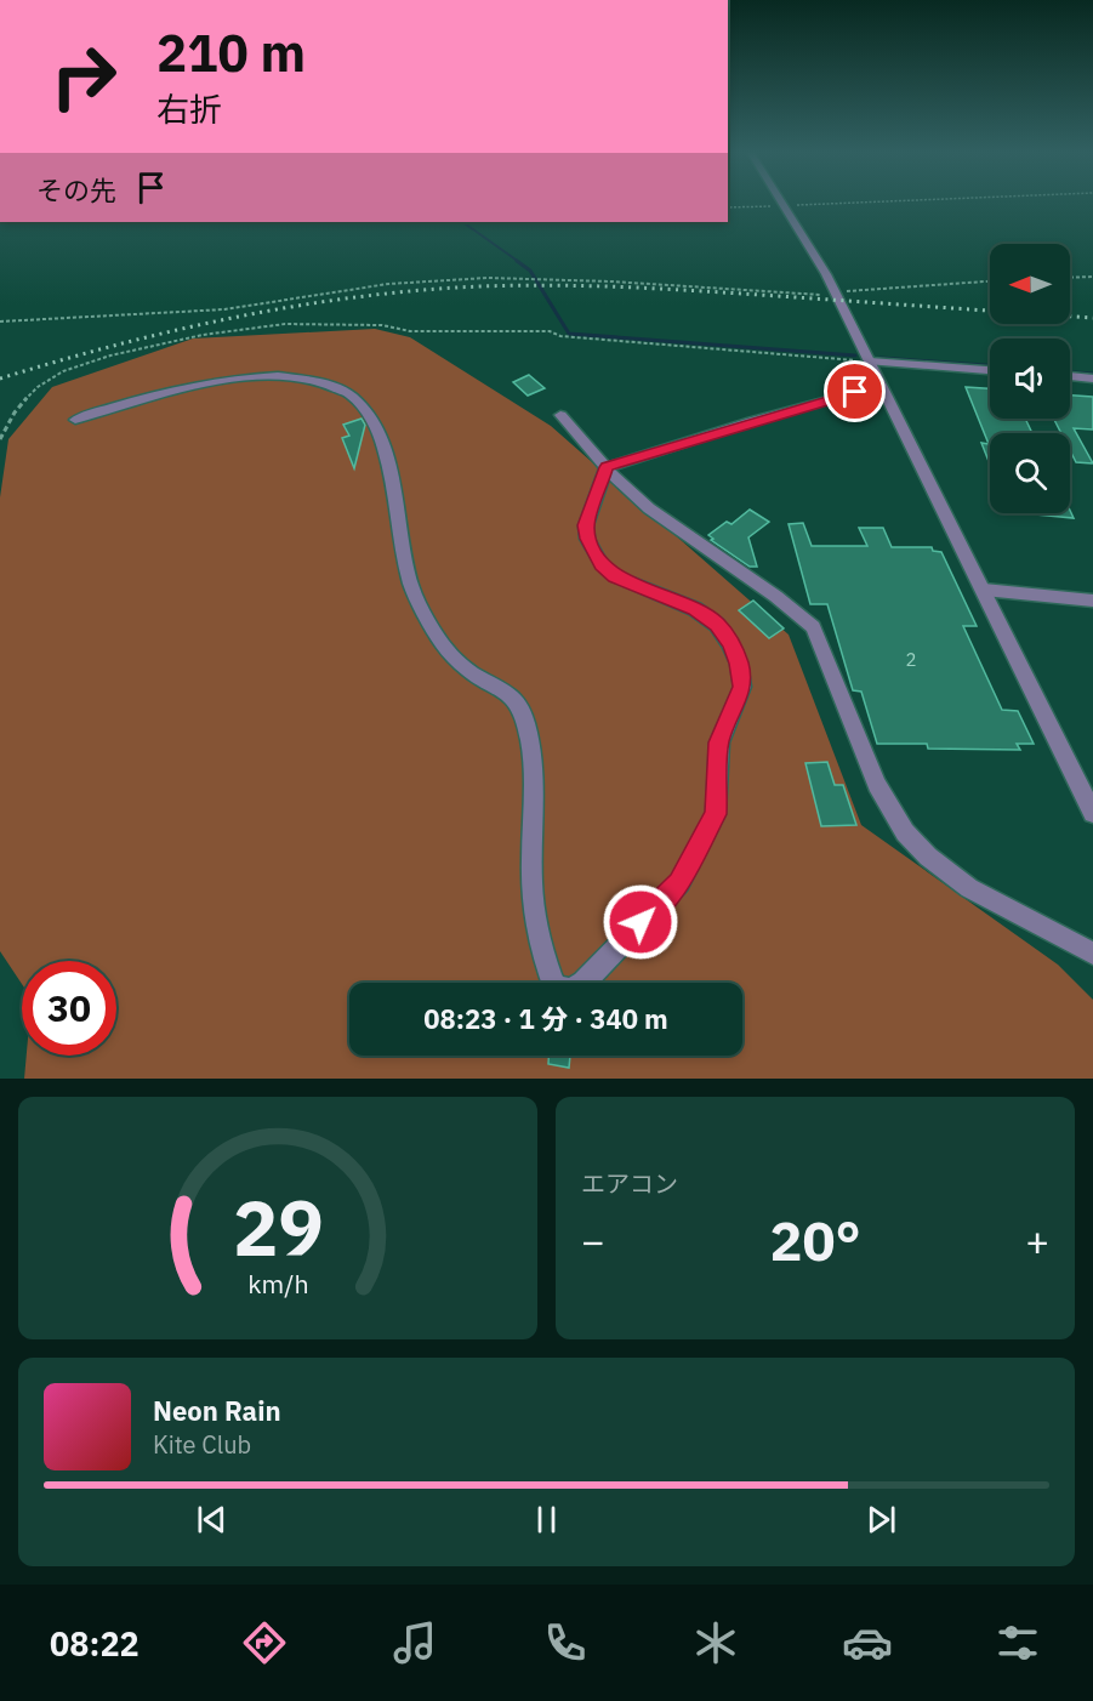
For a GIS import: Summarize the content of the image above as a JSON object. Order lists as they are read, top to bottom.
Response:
{
  "house_numbers": ["2"],
  "north": "left",
  "page": {
    "turn": ["210 m", "右折"],
    "then": "その先",
    "limit": "30",
    "trip": "08:23 · 1 分 · 340 m",
    "tile": "エアコン",
    "heat": ["−", "20°", "+"],
    "song": ["Neon Rain", "Kite Club"],
    "tabs": "08:22",
    "gauge": ["29", "km/h"]
  }
}
